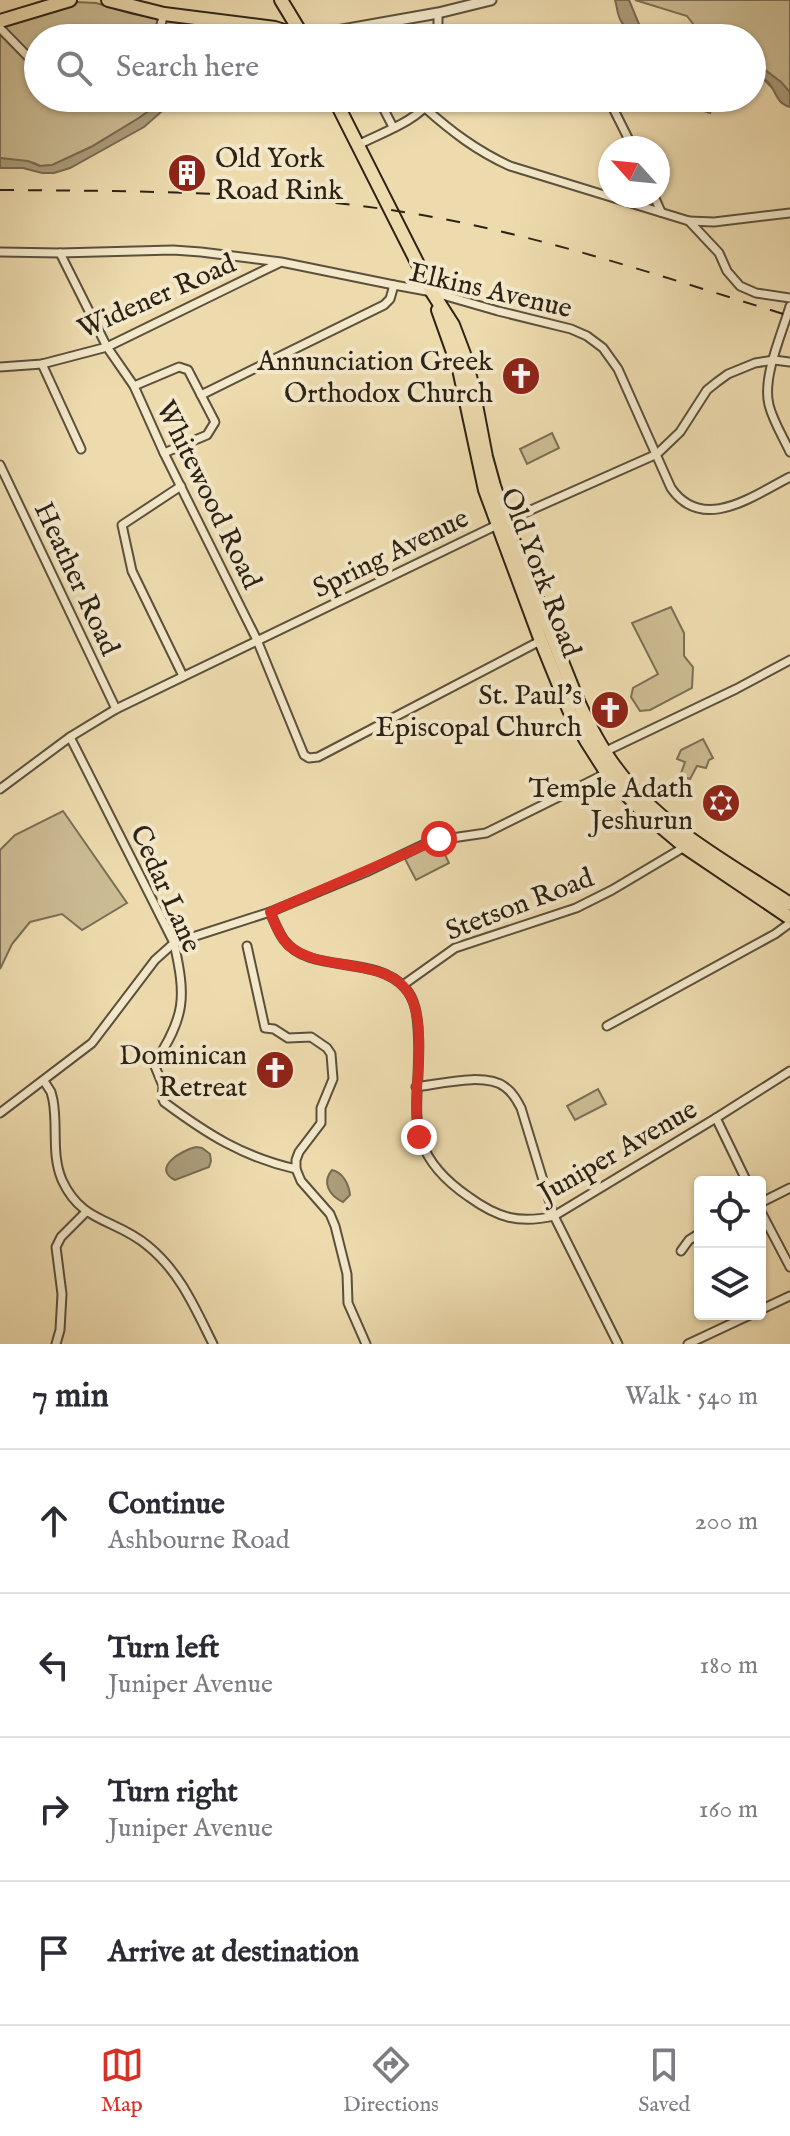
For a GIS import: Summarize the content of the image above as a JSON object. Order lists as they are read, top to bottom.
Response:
{
  "streets": {
    "main road": ["Old York Road"],
    "street": [
      "Elkins Avenue",
      "Widener Road",
      "Whitewood Road",
      "Spring Avenue",
      "Heather Road",
      "Cedar Lane",
      "Stetson Road",
      "Juniper Avenue"
    ]
  },
  "crossings": [
    ["Elkins Avenue", "Spring Avenue"],
    ["Elkins Avenue", "Old York Road"],
    ["Widener Road", "Whitewood Road"],
    ["Whitewood Road", "Spring Avenue"],
    ["Whitewood Road", "Old York Road"],
    ["Spring Avenue", "Old York Road"],
    ["Spring Avenue", "Heather Road"],
    ["Spring Avenue", "Cedar Lane"],
    ["Old York Road", "Stetson Road"],
    ["Stetson Road", "Juniper Avenue"]
  ],
  "places": {
    "building": ["Old York Road Rink"],
    "church": ["Annunciation Greek Orthodox Church", "St. Paul's Episcopal Church", "Dominican Retreat"],
    "synagogue": ["Temple Adath Jeshurun"]
  },
  "north": "top left",
  "page": {
    "search": "Search here",
    "heading": ["7 min", "Walk · 540 m"],
    "list": [
      ["Continue", "Ashbourne Road", "200 m"],
      ["Turn left", "Juniper Avenue", "180 m"],
      ["Turn right", "Juniper Avenue", "160 m"],
      "Arrive at destination"
    ],
    "nav": ["Map", "Directions", "Saved"]
  }
}
